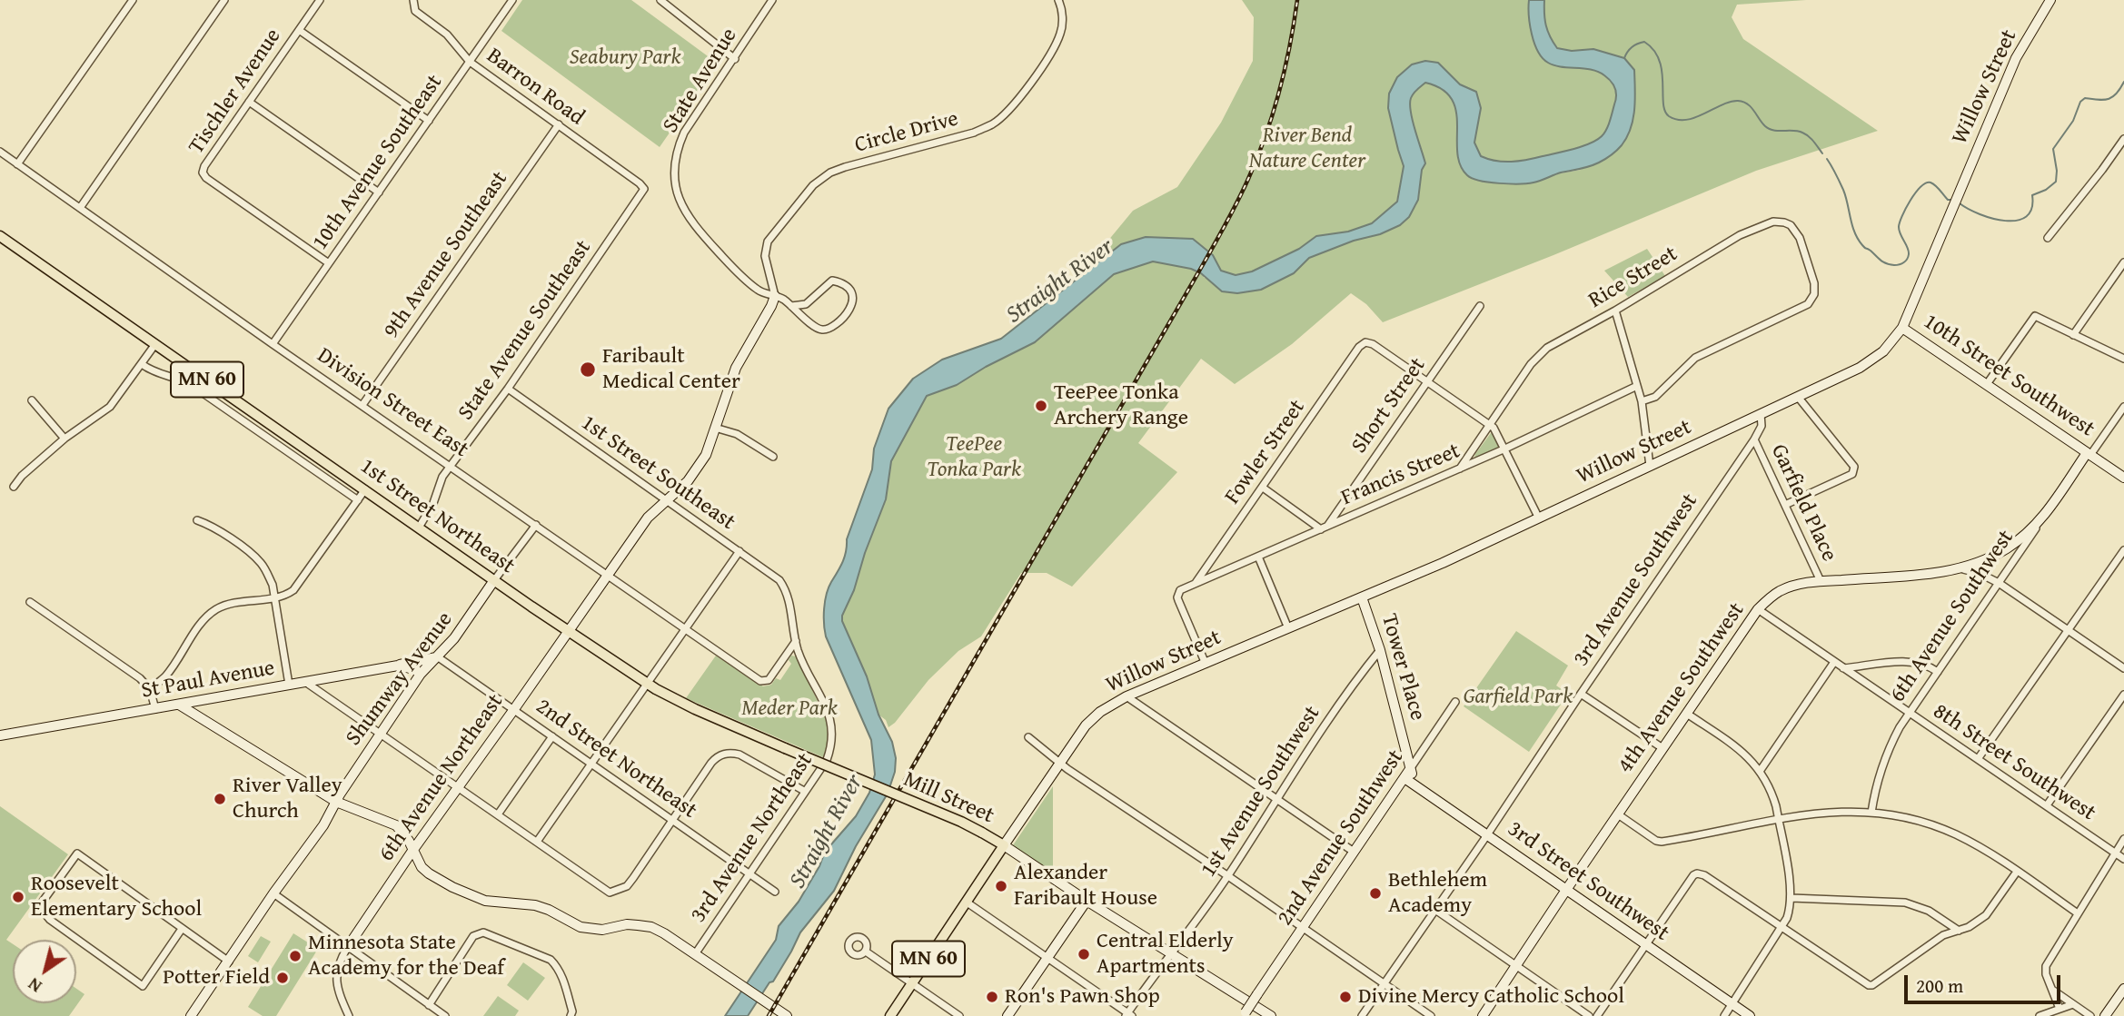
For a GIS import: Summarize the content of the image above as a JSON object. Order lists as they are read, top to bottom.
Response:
{
  "streets": {
    "main road": ["MN 60", "1st Street Northeast", "Mill Street"],
    "street": [
      "State Avenue",
      "Barron Road",
      "Willow Street",
      "Tischler Avenue",
      "Circle Drive",
      "10th Avenue Southeast",
      "9th Avenue Southeast",
      "Rice Street",
      "State Avenue Southeast",
      "10th Street Southwest",
      "Division Street East",
      "Short Street",
      "Fowler Street",
      "1st Street Southeast",
      "Francis Street",
      "Garfield Place",
      "3rd Avenue Southwest",
      "6th Avenue Southwest",
      "Tower Place",
      "Shumway Avenue",
      "St Paul Avenue",
      "4th Avenue Southwest",
      "2nd Street Northeast",
      "8th Street Southwest",
      "6th Avenue Northeast",
      "1st Avenue Southwest",
      "3rd Avenue Northeast",
      "2nd Avenue Southwest",
      "3rd Street Southwest"
    ]
  },
  "crossings": [
    ["State Avenue", "Circle Drive"],
    ["State Avenue", "6th Avenue Northeast"],
    ["Barron Road", "10th Avenue Southeast"],
    ["Barron Road", "9th Avenue Southeast"],
    ["Barron Road", "State Avenue Southeast"],
    ["Willow Street", "10th Street Southwest"],
    ["Willow Street", "MN 60"],
    ["Willow Street", "Francis Street"],
    ["Willow Street", "3rd Avenue Southwest"],
    ["Willow Street", "Tower Place"],
    ["Willow Street", "Mill Street"],
    ["Tischler Avenue", "10th Avenue Southeast"],
    ["Circle Drive", "6th Avenue Northeast"],
    ["10th Avenue Southeast", "Division Street East"],
    ["9th Avenue Southeast", "Division Street East"],
    ["Rice Street", "Francis Street"],
    ["State Avenue Southeast", "Division Street East"],
    ["State Avenue Southeast", "1st Street Southeast"],
    ["State Avenue Southeast", "1st Street Northeast"],
    ["10th Street Southwest", "6th Avenue Southwest"],
    ["MN 60", "Mill Street"],
    ["Division Street East", "1st Street Southeast"],
    ["Division Street East", "Shumway Avenue"],
    ["Division Street East", "6th Avenue Northeast"],
    ["Division Street East", "3rd Avenue Northeast"],
    ["Short Street", "Fowler Street"],
    ["Short Street", "Francis Street"],
    ["Fowler Street", "Francis Street"],
    ["1st Street Southeast", "6th Avenue Northeast"],
    ["1st Street Southeast", "3rd Avenue Northeast"],
    ["Garfield Place", "3rd Avenue Southwest"],
    ["Garfield Place", "4th Avenue Southwest"],
    ["1st Street Northeast", "Shumway Avenue"],
    ["1st Street Northeast", "6th Avenue Northeast"],
    ["1st Street Northeast", "Mill Street"],
    ["3rd Avenue Southwest", "3rd Street Southwest"],
    ["6th Avenue Southwest", "4th Avenue Southwest"],
    ["6th Avenue Southwest", "8th Street Southwest"],
    ["Tower Place", "1st Avenue Southwest"],
    ["Tower Place", "2nd Avenue Southwest"],
    ["Tower Place", "3rd Street Southwest"],
    ["Shumway Avenue", "St Paul Avenue"],
    ["Shumway Avenue", "2nd Street Northeast"],
    ["4th Avenue Southwest", "8th Street Southwest"],
    ["4th Avenue Southwest", "3rd Street Southwest"],
    ["2nd Street Northeast", "6th Avenue Northeast"],
    ["2nd Street Northeast", "3rd Avenue Northeast"],
    ["2nd Avenue Southwest", "3rd Street Southwest"]
  ],
  "water": ["Straight River"],
  "parks": [
    "Seabury Park",
    "River Bend Nature Center",
    "TeePee Tonka Park",
    "Garfield Park",
    "Meder Park"
  ],
  "places": [
    "Faribault Medical Center",
    "TeePee Tonka Archery Range",
    "River Valley Church",
    "Alexander Faribault House",
    "Bethlehem Academy",
    "Roosevelt Elementary School",
    "Central Elderly Apartments",
    "Minnesota State Academy for the Deaf",
    "Potter Field",
    "Ron's Pawn Shop",
    "Divine Mercy Catholic School"
  ],
  "scale_bar": "200 m",
  "north": "bottom left"
}
